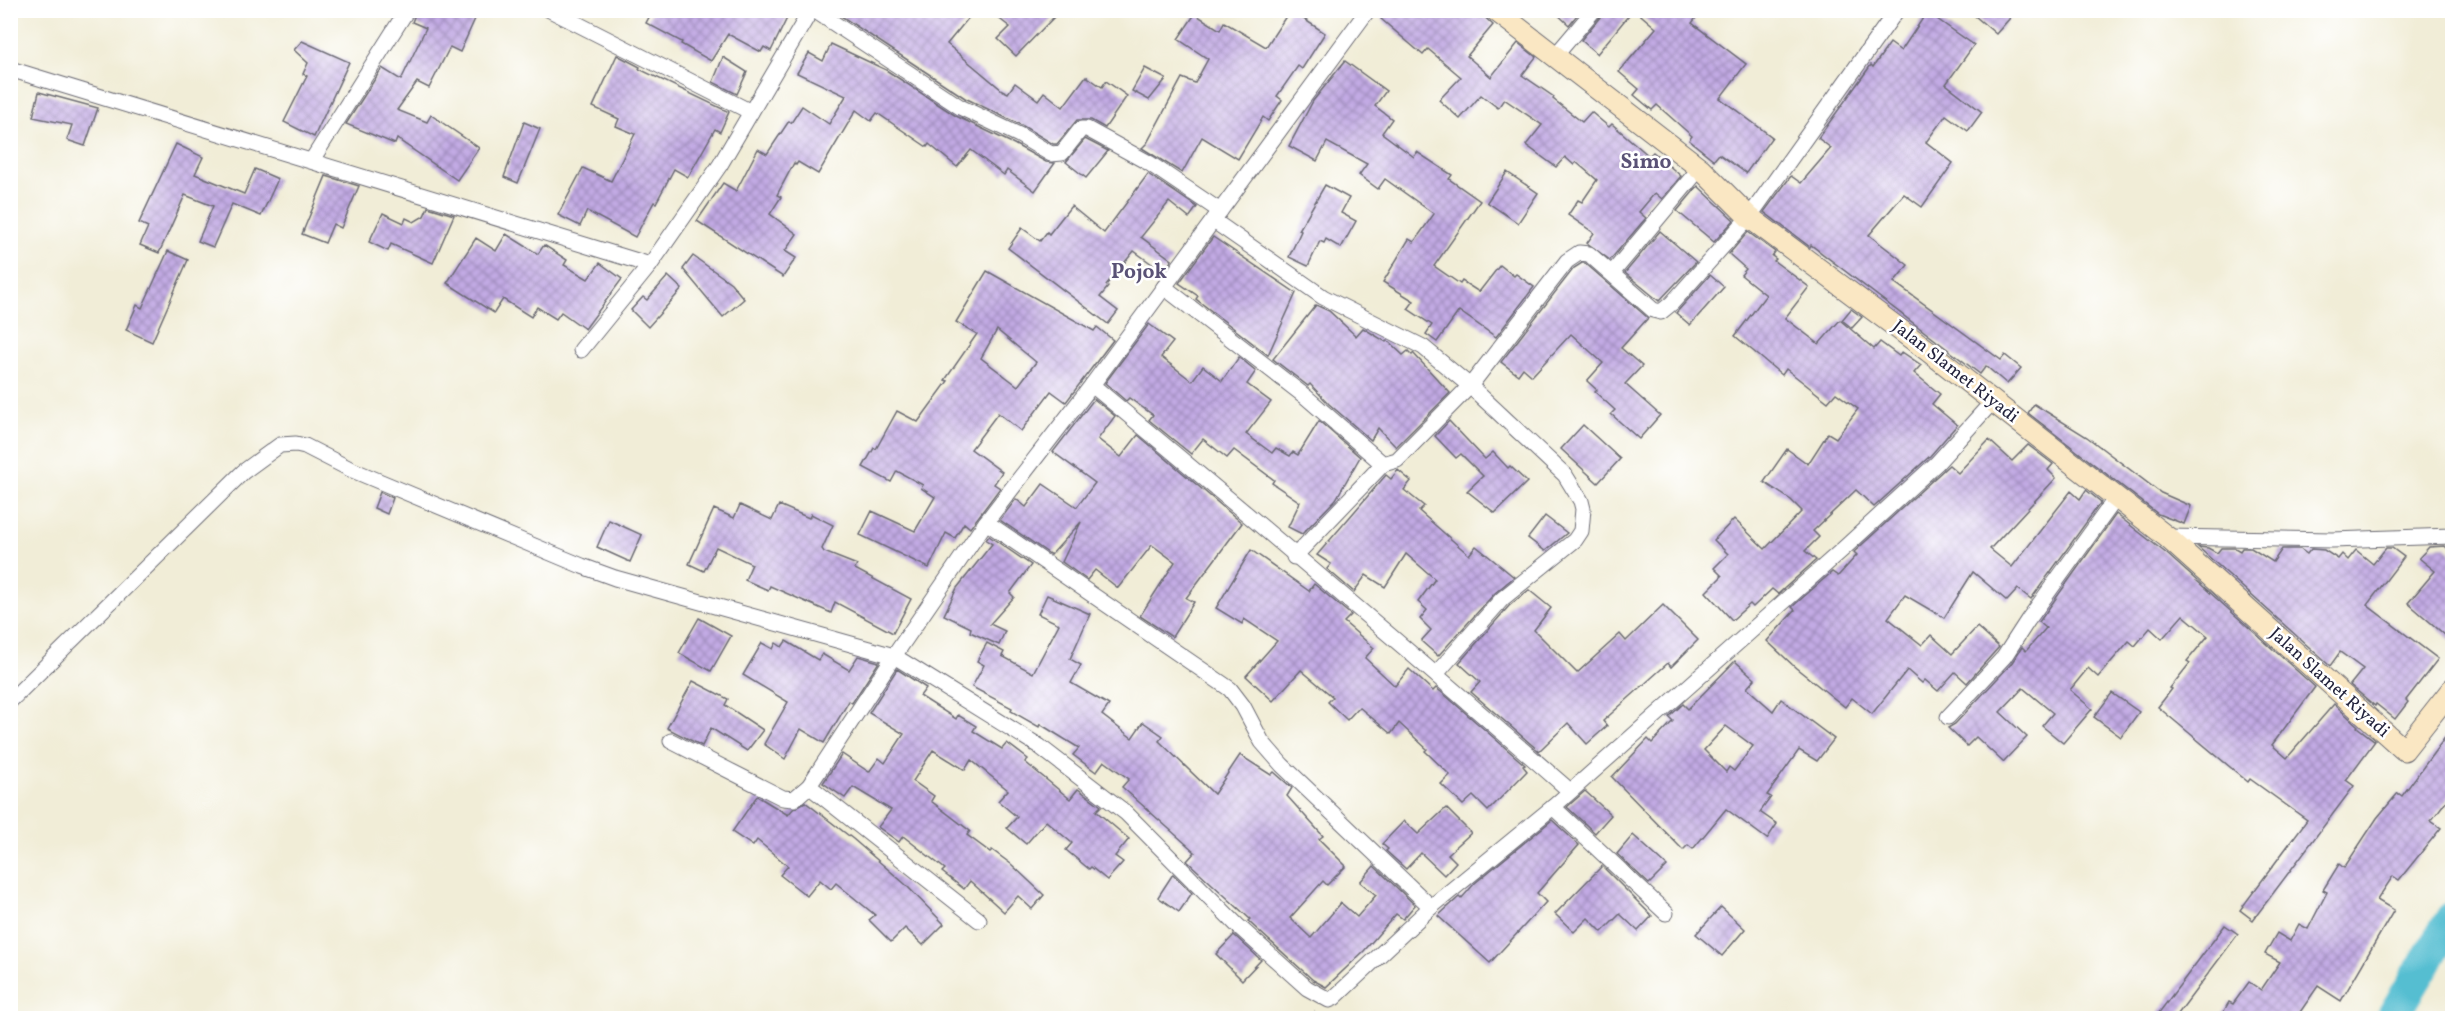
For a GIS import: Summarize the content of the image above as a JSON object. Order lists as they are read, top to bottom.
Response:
{
  "streets": {
    "street": ["Jalan Slamet Riyadi"]
  },
  "districts": ["Simo", "Pojok"]
}
